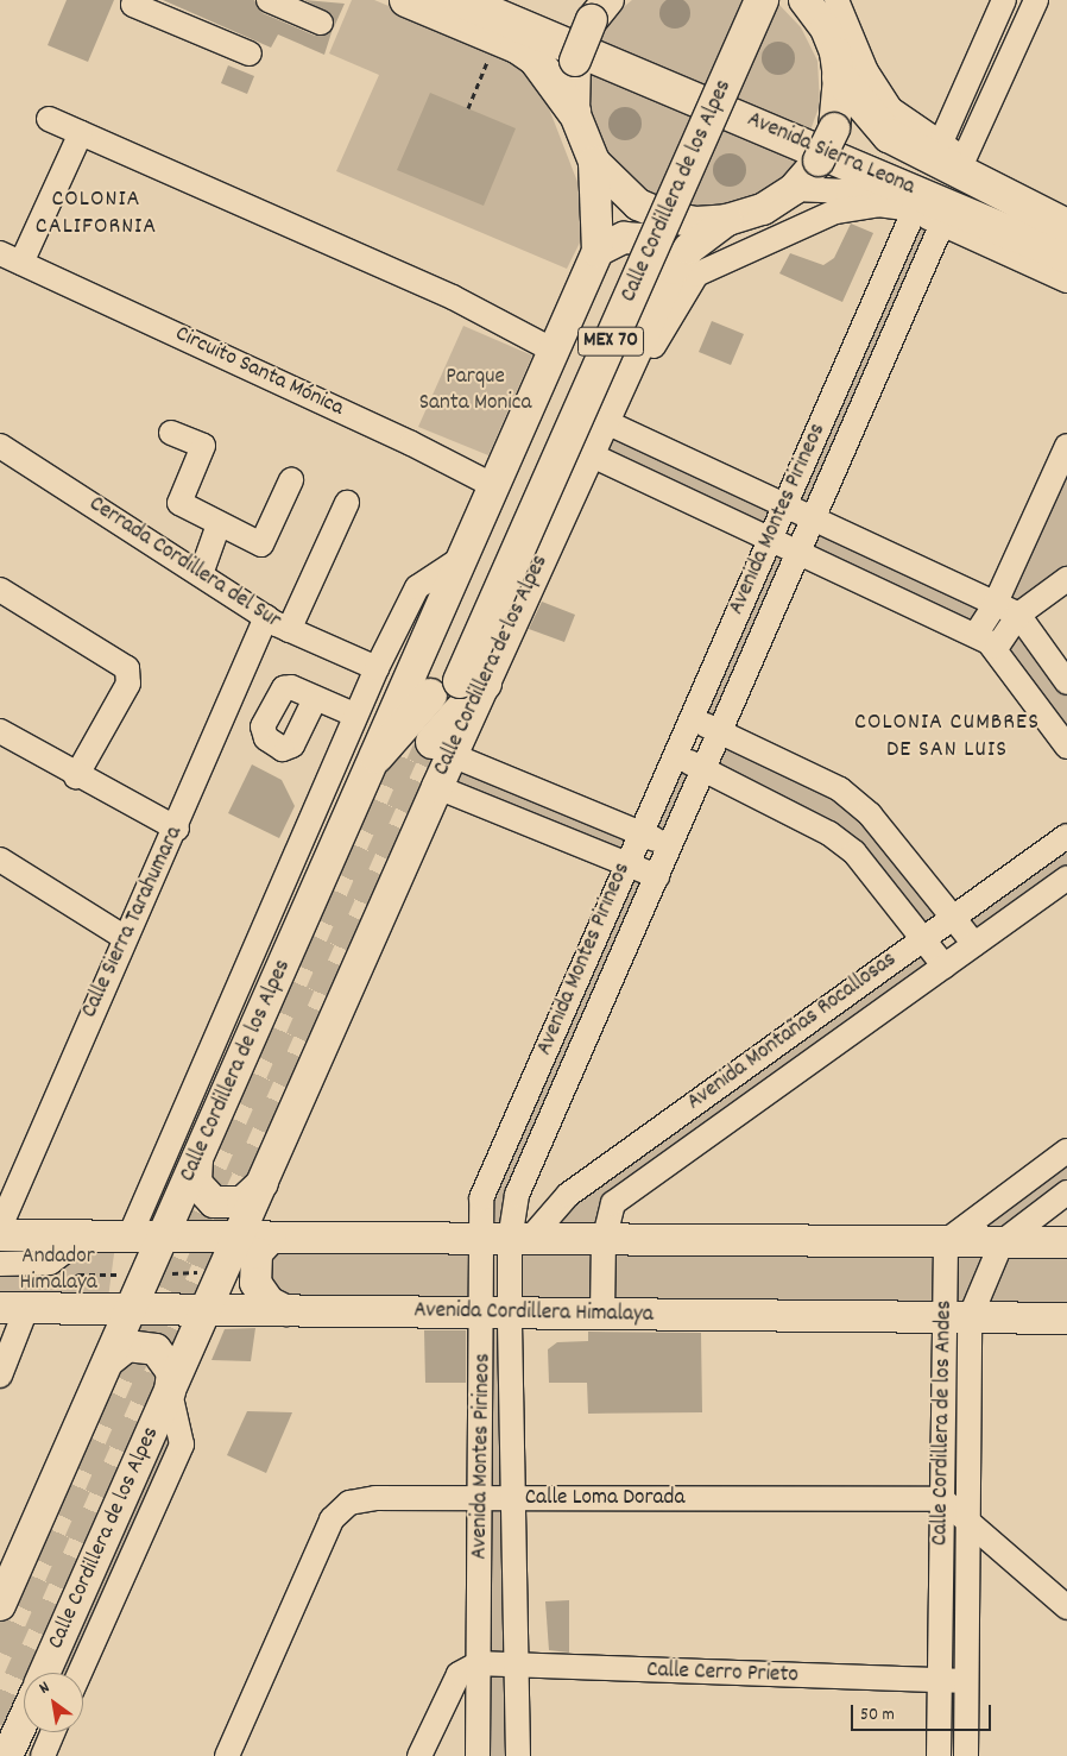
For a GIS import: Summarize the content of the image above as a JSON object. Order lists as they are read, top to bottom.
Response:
{
  "streets": {
    "highway": ["Avenida Sierra Leona", "Calle Cordillera de los Alpes", "MEX 70"],
    "main road": ["Avenida Cordillera Himalaya"],
    "street": [
      "Circuito Santa Mónica",
      "Avenida Montes Pirineos",
      "Cerrada Cordillera del Sur",
      "Calle Sierra Tarahumara",
      "Avenida Montañas Rocallosas",
      "Calle Cordillera de los Andes",
      "Calle Loma Dorada",
      "Calle Cerro Prieto"
    ]
  },
  "crossings": [
    ["Avenida Sierra Leona", "Calle Cordillera de los Alpes"],
    ["Avenida Sierra Leona", "Avenida Montes Pirineos"],
    ["Calle Cordillera de los Alpes", "Circuito Santa Mónica"],
    ["Calle Cordillera de los Alpes", "Avenida Montes Pirineos"],
    ["Calle Cordillera de los Alpes", "Cerrada Cordillera del Sur"],
    ["Calle Cordillera de los Alpes", "Avenida Cordillera Himalaya"],
    ["Avenida Montes Pirineos", "Avenida Montañas Rocallosas"],
    ["Avenida Montes Pirineos", "Avenida Cordillera Himalaya"],
    ["Avenida Montes Pirineos", "Calle Loma Dorada"],
    ["Avenida Montes Pirineos", "Calle Cerro Prieto"],
    ["Cerrada Cordillera del Sur", "Calle Sierra Tarahumara"],
    ["Avenida Montañas Rocallosas", "Avenida Cordillera Himalaya"],
    ["Avenida Cordillera Himalaya", "Calle Cordillera de los Andes"],
    ["Calle Cordillera de los Andes", "Calle Loma Dorada"],
    ["Calle Cordillera de los Andes", "Calle Cerro Prieto"]
  ],
  "districts": ["COLONIA CALIFORNIA", "COLONIA CUMBRES DE SAN LUIS"],
  "parks": ["Parque Santa Monica", "Andador Himalaya"],
  "scale_bar": "50 m",
  "north": "top left"
}
